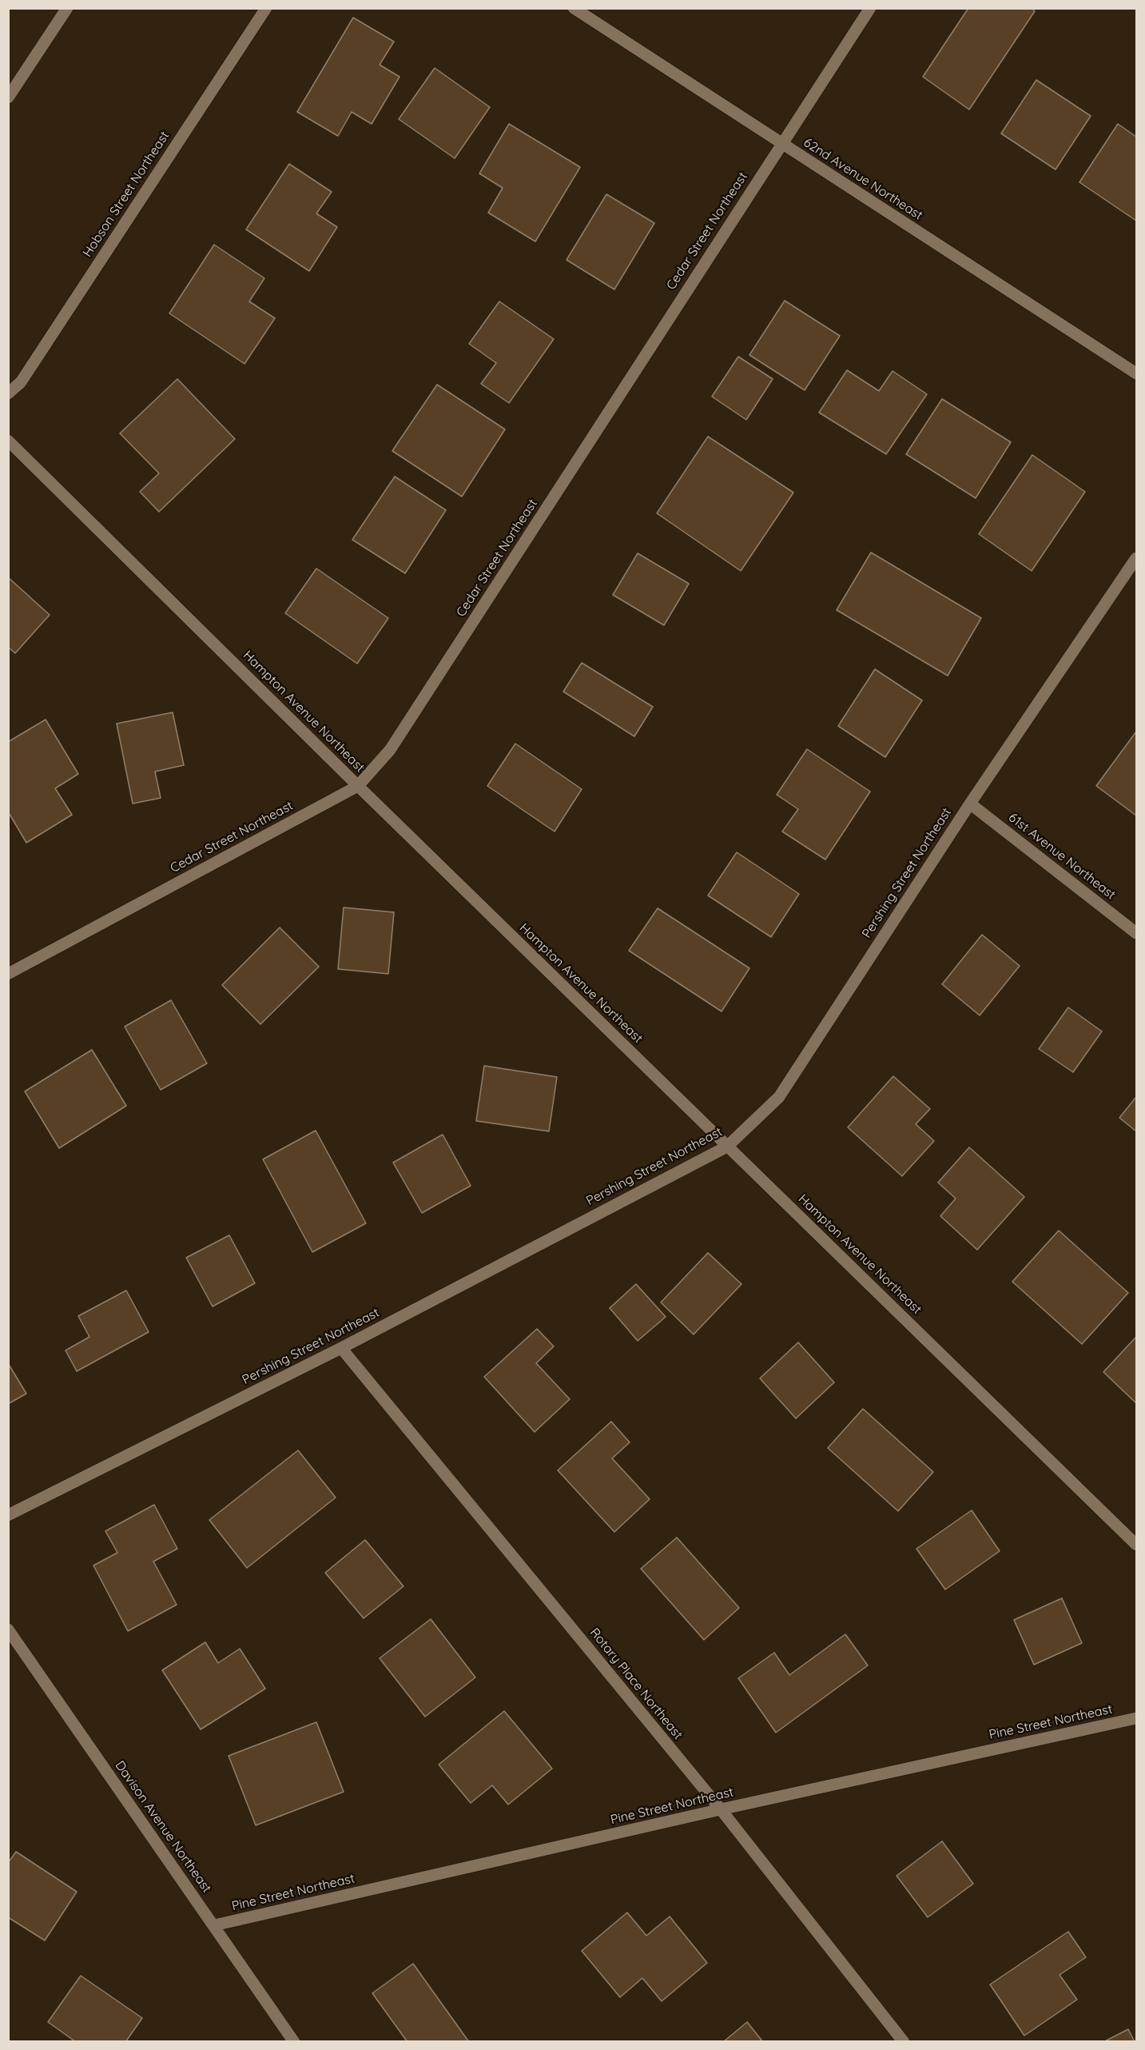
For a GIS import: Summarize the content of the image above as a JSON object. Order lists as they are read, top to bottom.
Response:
{
  "streets": {
    "street": [
      "62nd Avenue Northeast",
      "Hobson Street Northeast",
      "Cedar Street Northeast",
      "Hampton Avenue Northeast",
      "61st Avenue Northeast",
      "Pershing Street Northeast",
      "Rotary Place Northeast",
      "Pine Street Northeast",
      "Davison Avenue Northeast"
    ]
  },
  "crossings": [
    ["62nd Avenue Northeast", "Cedar Street Northeast"],
    ["Cedar Street Northeast", "Hampton Avenue Northeast"],
    ["Hampton Avenue Northeast", "Pershing Street Northeast"],
    ["61st Avenue Northeast", "Pershing Street Northeast"],
    ["Pershing Street Northeast", "Rotary Place Northeast"],
    ["Rotary Place Northeast", "Pine Street Northeast"],
    ["Pine Street Northeast", "Davison Avenue Northeast"]
  ]
}
